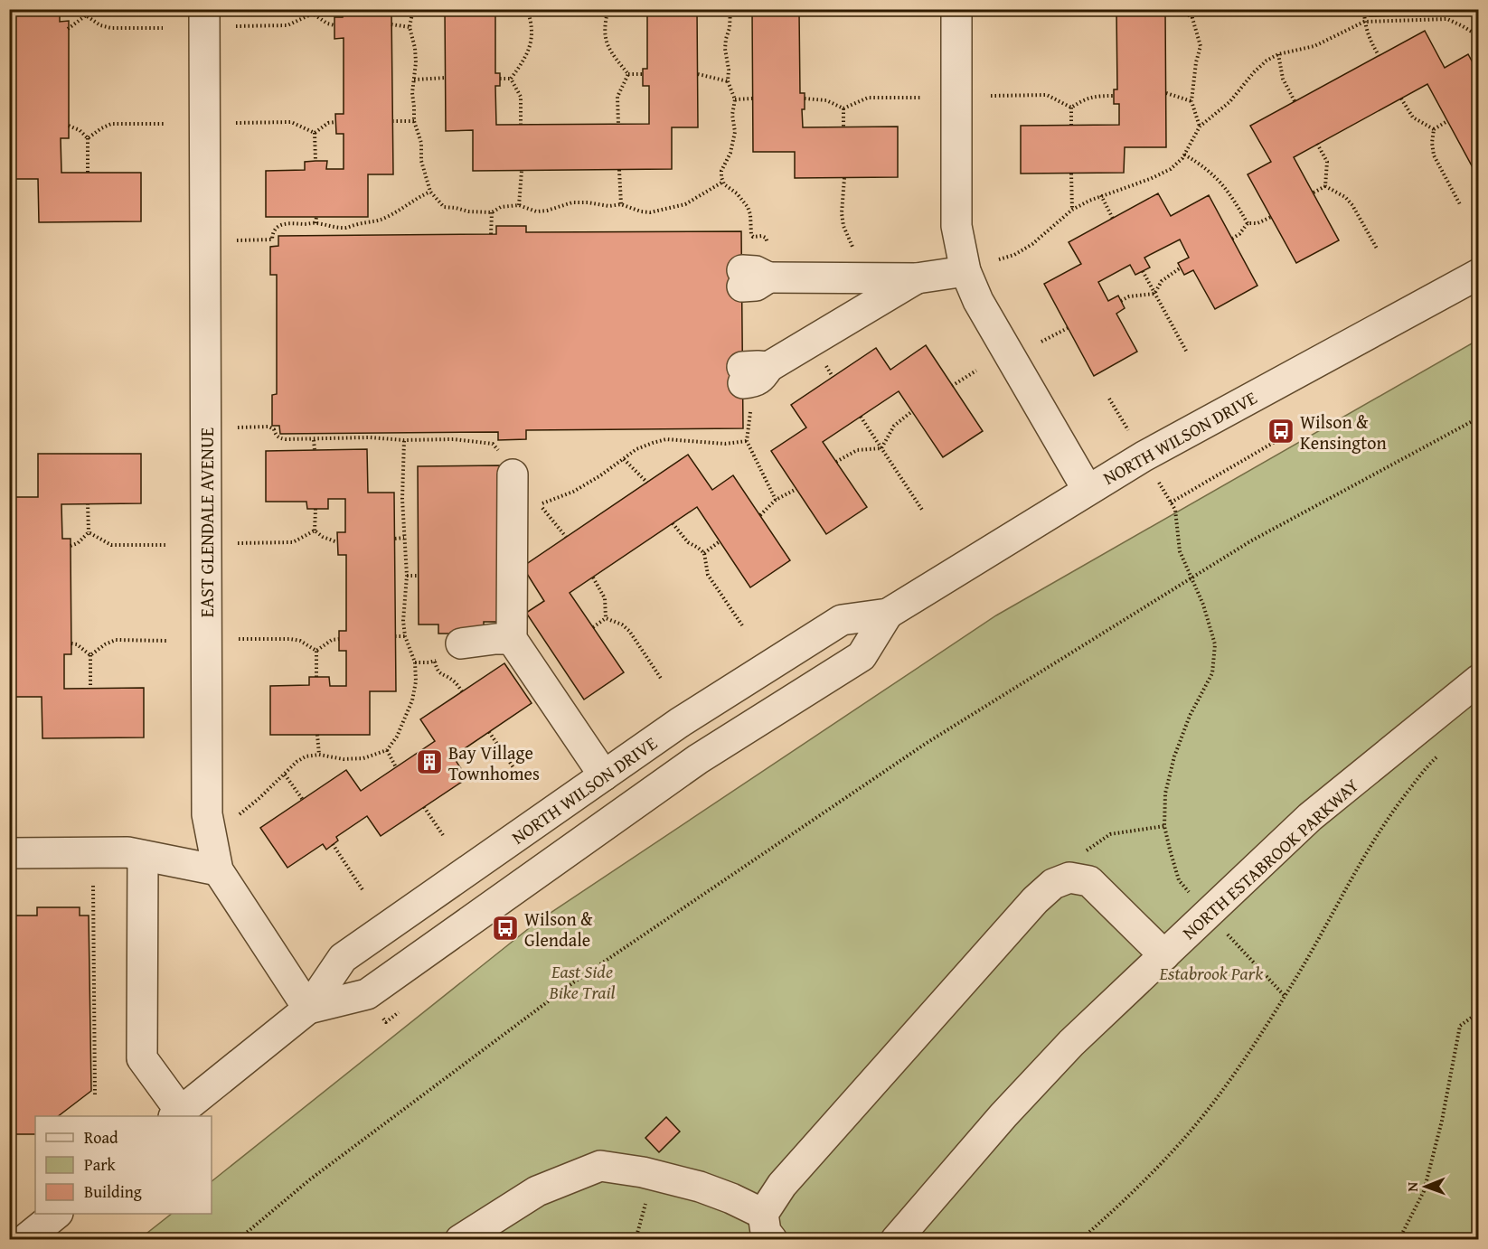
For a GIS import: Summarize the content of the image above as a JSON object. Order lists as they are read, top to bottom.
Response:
{
  "streets": {
    "street": ["NORTH WILSON DRIVE", "EAST GLENDALE AVENUE", "NORTH ESTABROOK PARKWAY"]
  },
  "crossings": [
    ["NORTH WILSON DRIVE", "EAST GLENDALE AVENUE"]
  ],
  "parks": ["East Side Bike Trail", "Estabrook Park"],
  "places": {
    "bus stop": ["Wilson & Kensington", "Wilson & Glendale"],
    "building": ["Bay Village Townhomes"]
  },
  "legend": ["Road", "Park", "Building"],
  "north": "left"
}
